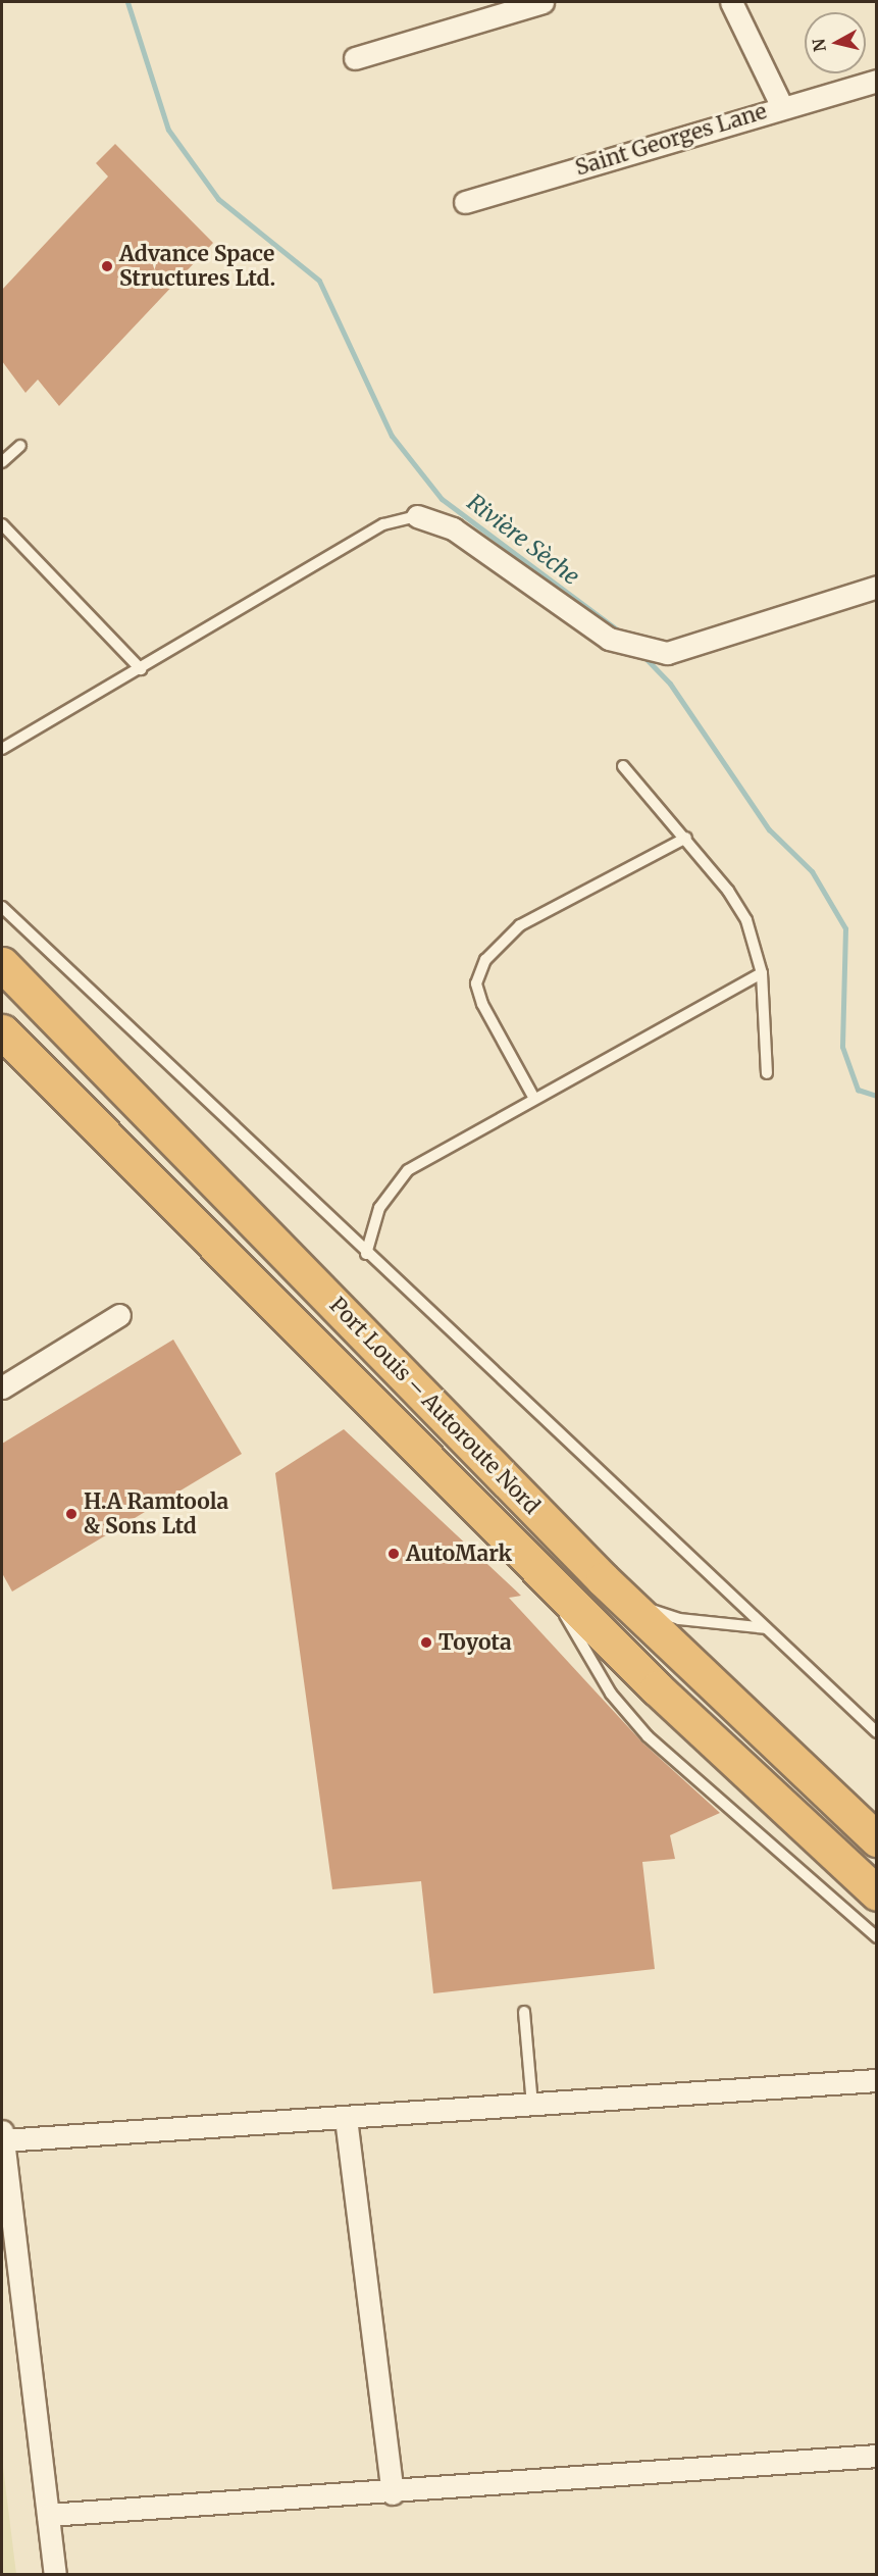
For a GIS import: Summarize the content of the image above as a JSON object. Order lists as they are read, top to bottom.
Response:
{
  "streets": {
    "highway": ["Port Louis – Autoroute Nord"],
    "street": ["Saint Georges Lane"]
  },
  "water": ["Rivière Sèche"],
  "places": [
    "Advance Space Structures Ltd.",
    "H.A Ramtoola & Sons Ltd",
    "AutoMark",
    "Toyota"
  ],
  "north": "left"
}
